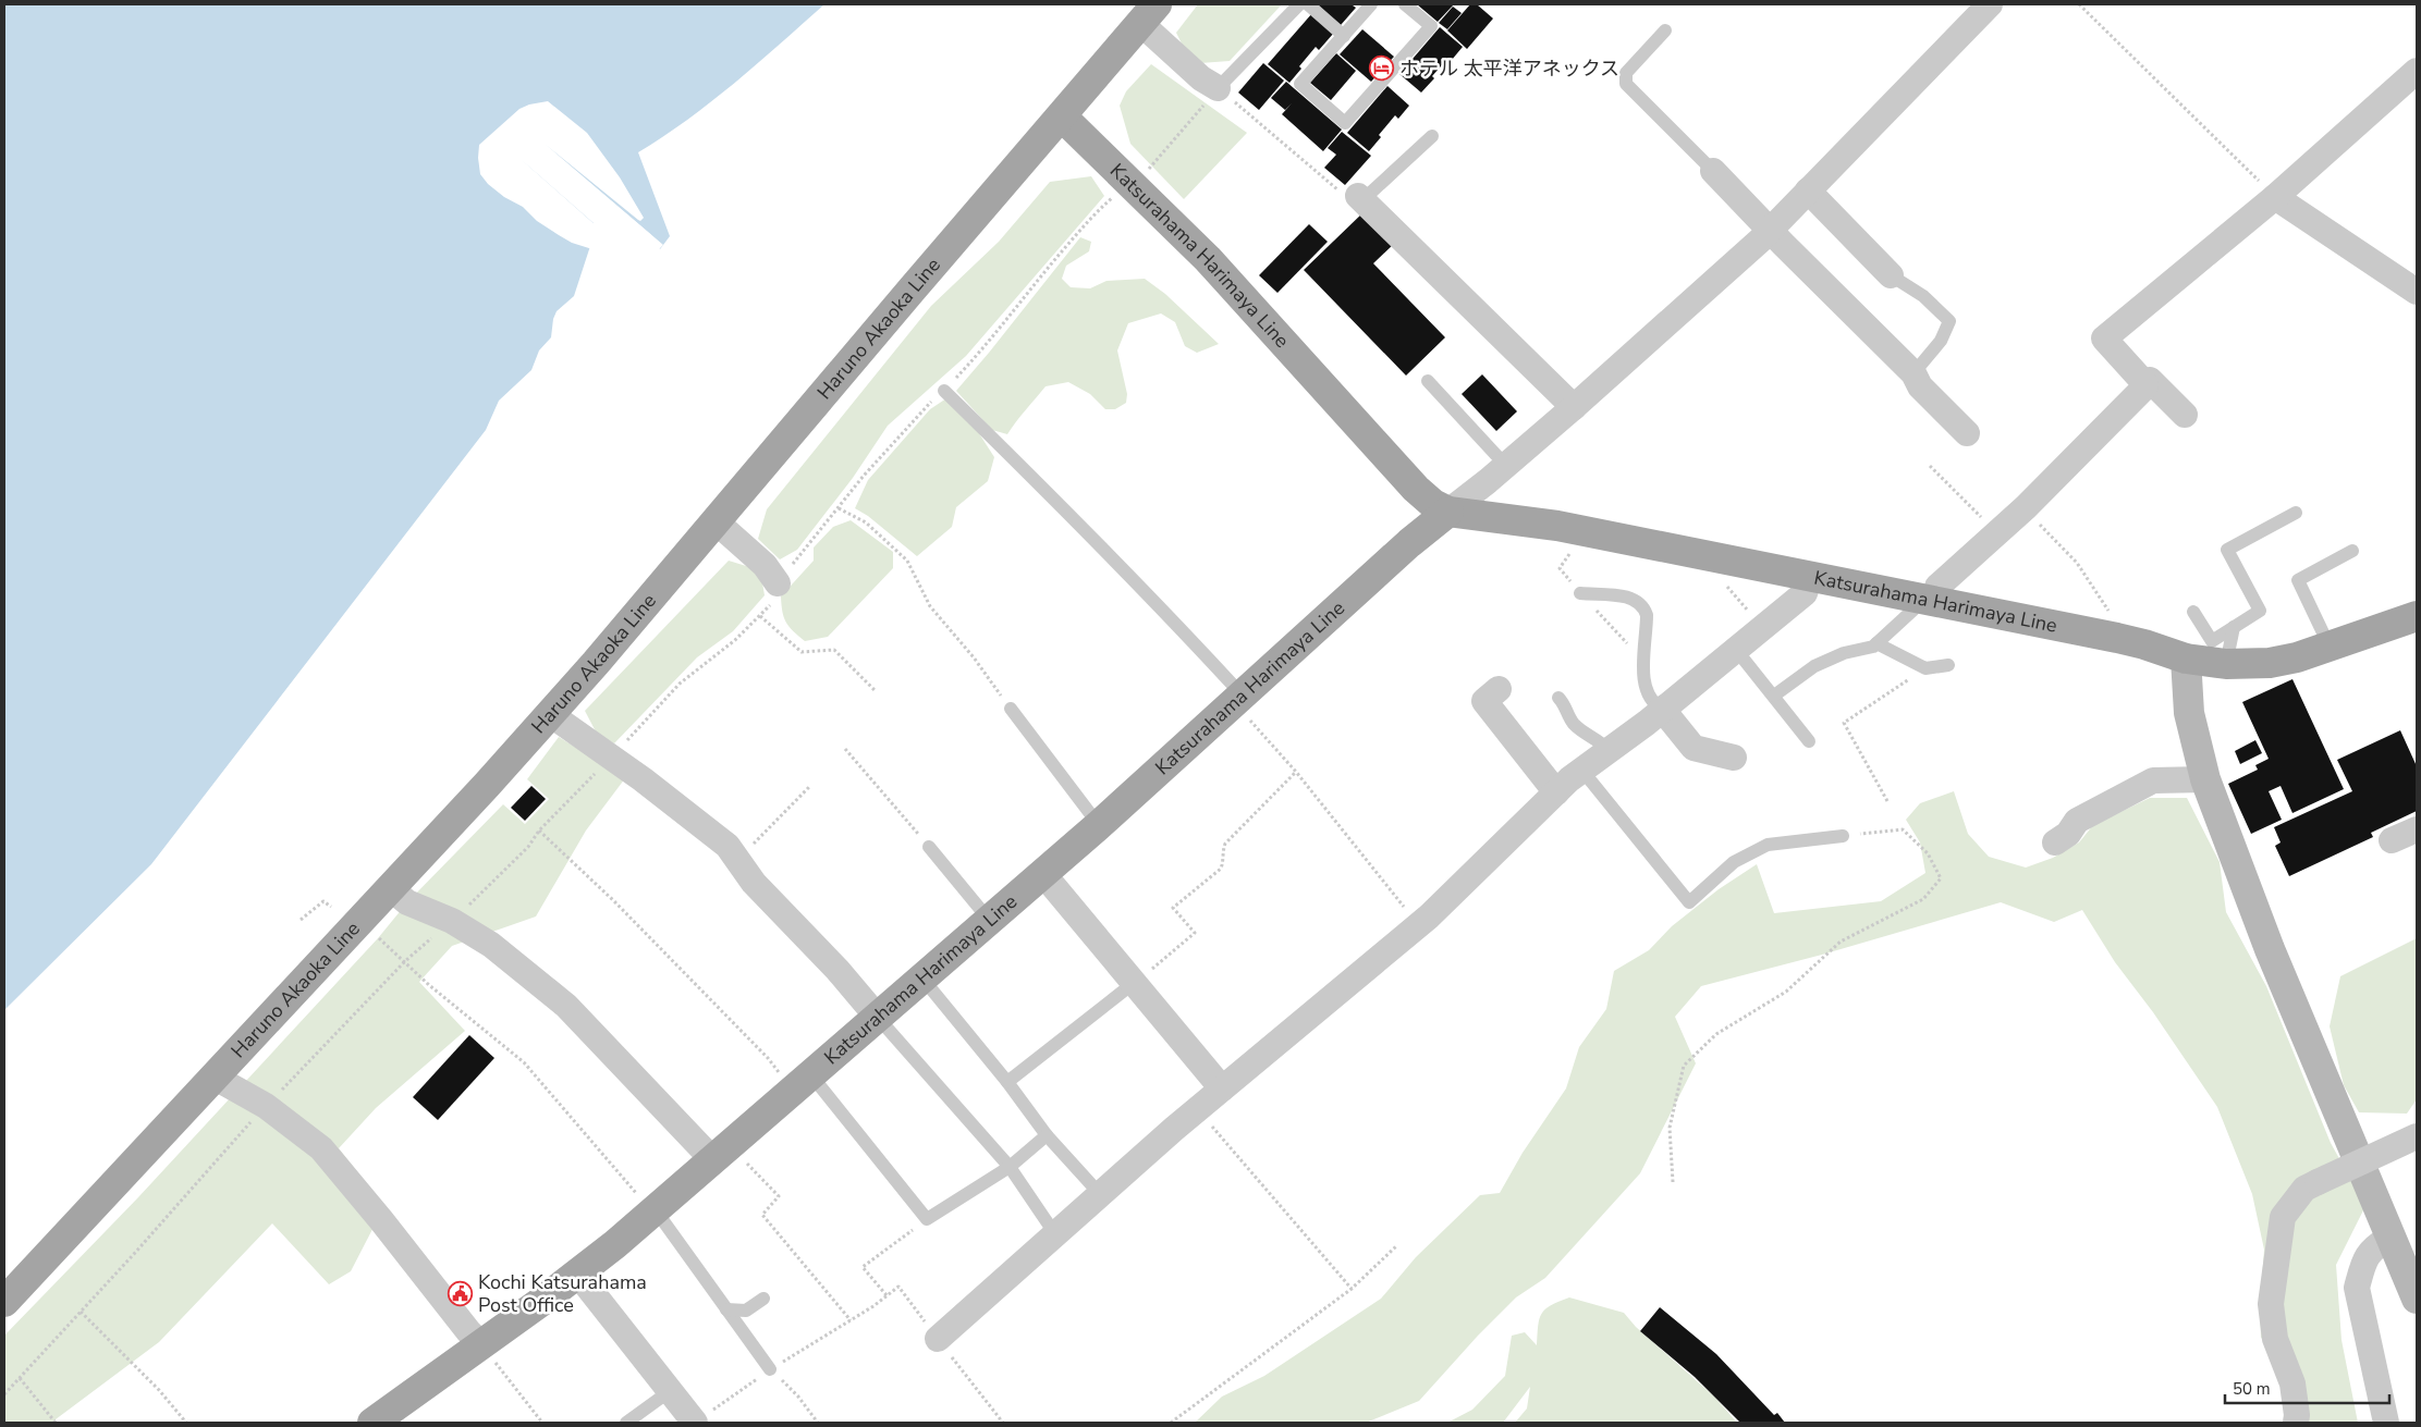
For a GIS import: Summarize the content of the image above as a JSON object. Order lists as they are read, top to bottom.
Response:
{
  "streets": {
    "main road": ["Katsurahama Harimaya Line", "Haruno Akaoka Line"]
  },
  "crossings": [
    ["Katsurahama Harimaya Line", "Haruno Akaoka Line"]
  ],
  "places": {
    "hotel": ["ホテル 太平洋アネックス"],
    "public building": ["Kochi Katsurahama Post Office"]
  },
  "scale_bar": "50 m"
}
